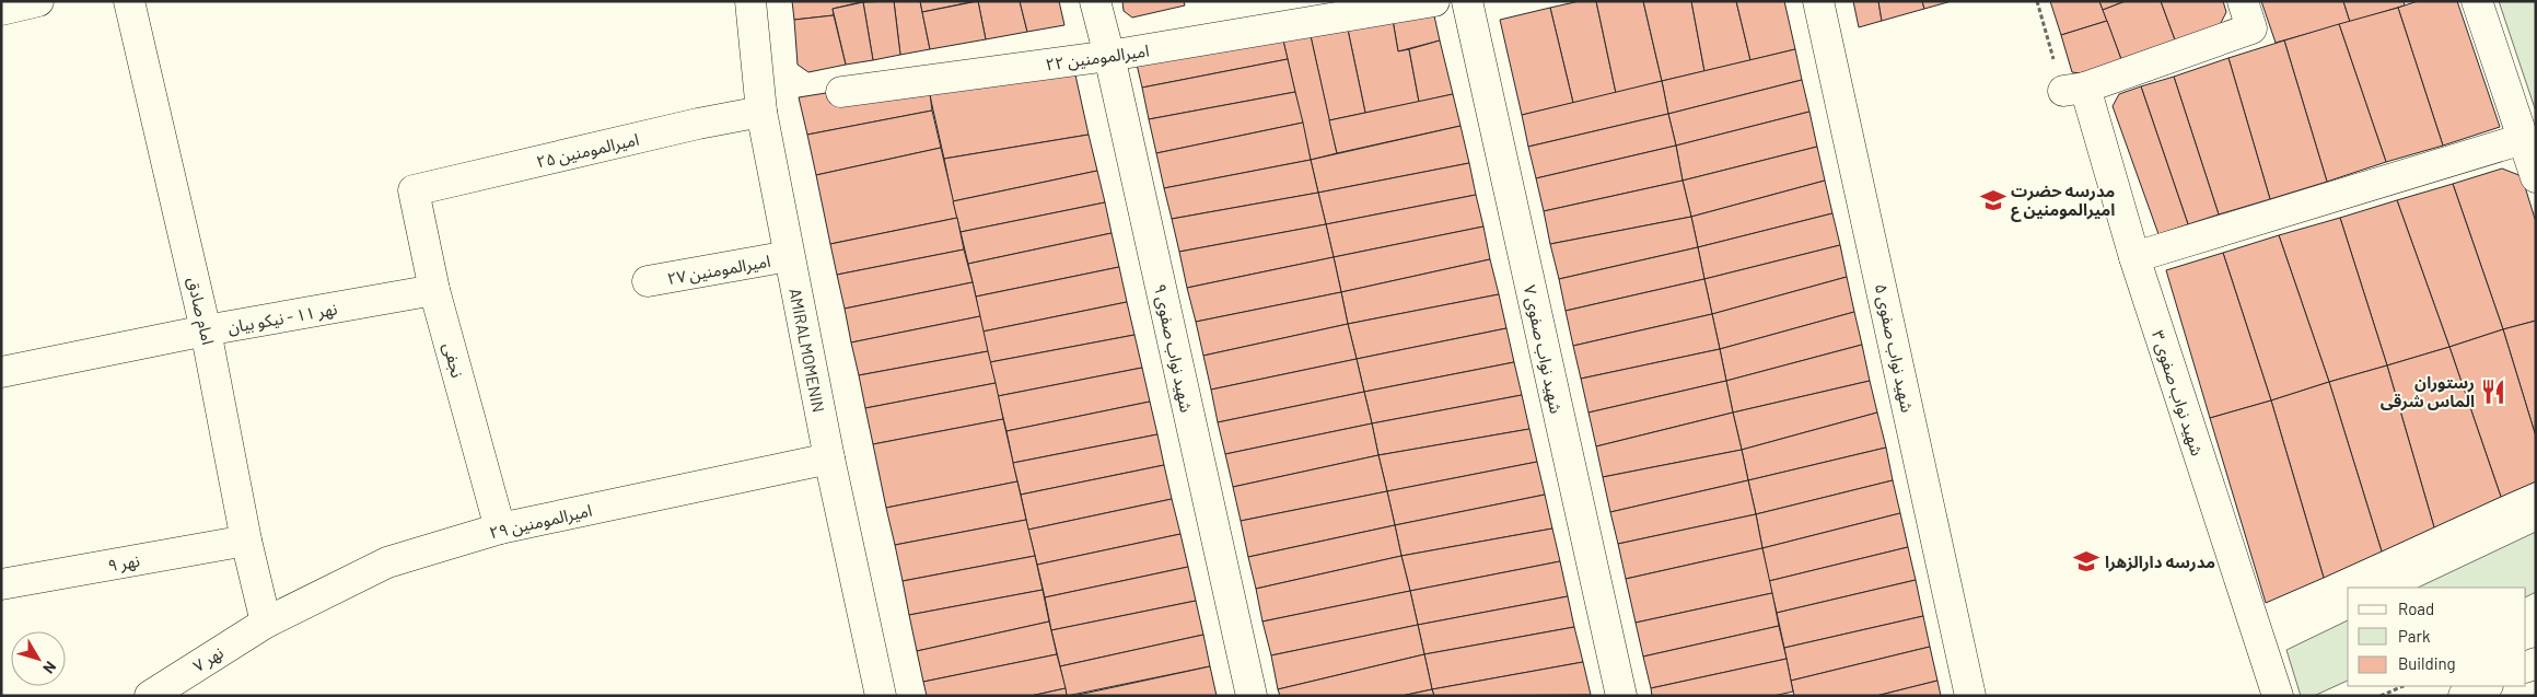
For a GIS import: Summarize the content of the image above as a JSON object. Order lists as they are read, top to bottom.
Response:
{
  "streets": {
    "street": [
      "امیرالمومنین ۲۲",
      "امیرالمومنین ۲۵",
      "امیرالمومنین ۲۷",
      "امام صادق",
      "نهر ۱۱ - نیکو بیان",
      "شهید نواب صفوی ۹",
      "شهید نواب صفوی ۵",
      "شهید نواب صفوی ۷",
      "AMIRALMOMENIN",
      "نجفی",
      "شهید نواب صفوی ۳",
      "امیرالمومنین ۲۹",
      "نهر ۹",
      "نهر ۷"
    ]
  },
  "crossings": [
    ["امیرالمومنین ۲۲", "شهید نواب صفوی ۹"],
    ["امیرالمومنین ۲۵", "AMIRALMOMENIN"],
    ["امیرالمومنین ۲۵", "نجفی"],
    ["امیرالمومنین ۲۷", "AMIRALMOMENIN"],
    ["امام صادق", "نهر ۱۱ - نیکو بیان"],
    ["امام صادق", "امیرالمومنین ۲۹"],
    ["امام صادق", "نهر ۹"],
    ["امام صادق", "نهر ۷"],
    ["نهر ۱۱ - نیکو بیان", "نجفی"],
    ["AMIRALMOMENIN", "امیرالمومنین ۲۹"],
    ["نجفی", "امیرالمومنین ۲۹"],
    ["امیرالمومنین ۲۹", "نهر ۷"]
  ],
  "places": {
    "school or university": ["مدرسه حضرت امیرالمومنین ع", "مدرسه دارالزهرا"],
    "restaurant": ["رستوران الماس شرقی"]
  },
  "legend": ["Road", "Park", "Building"],
  "north": "bottom right"
}
